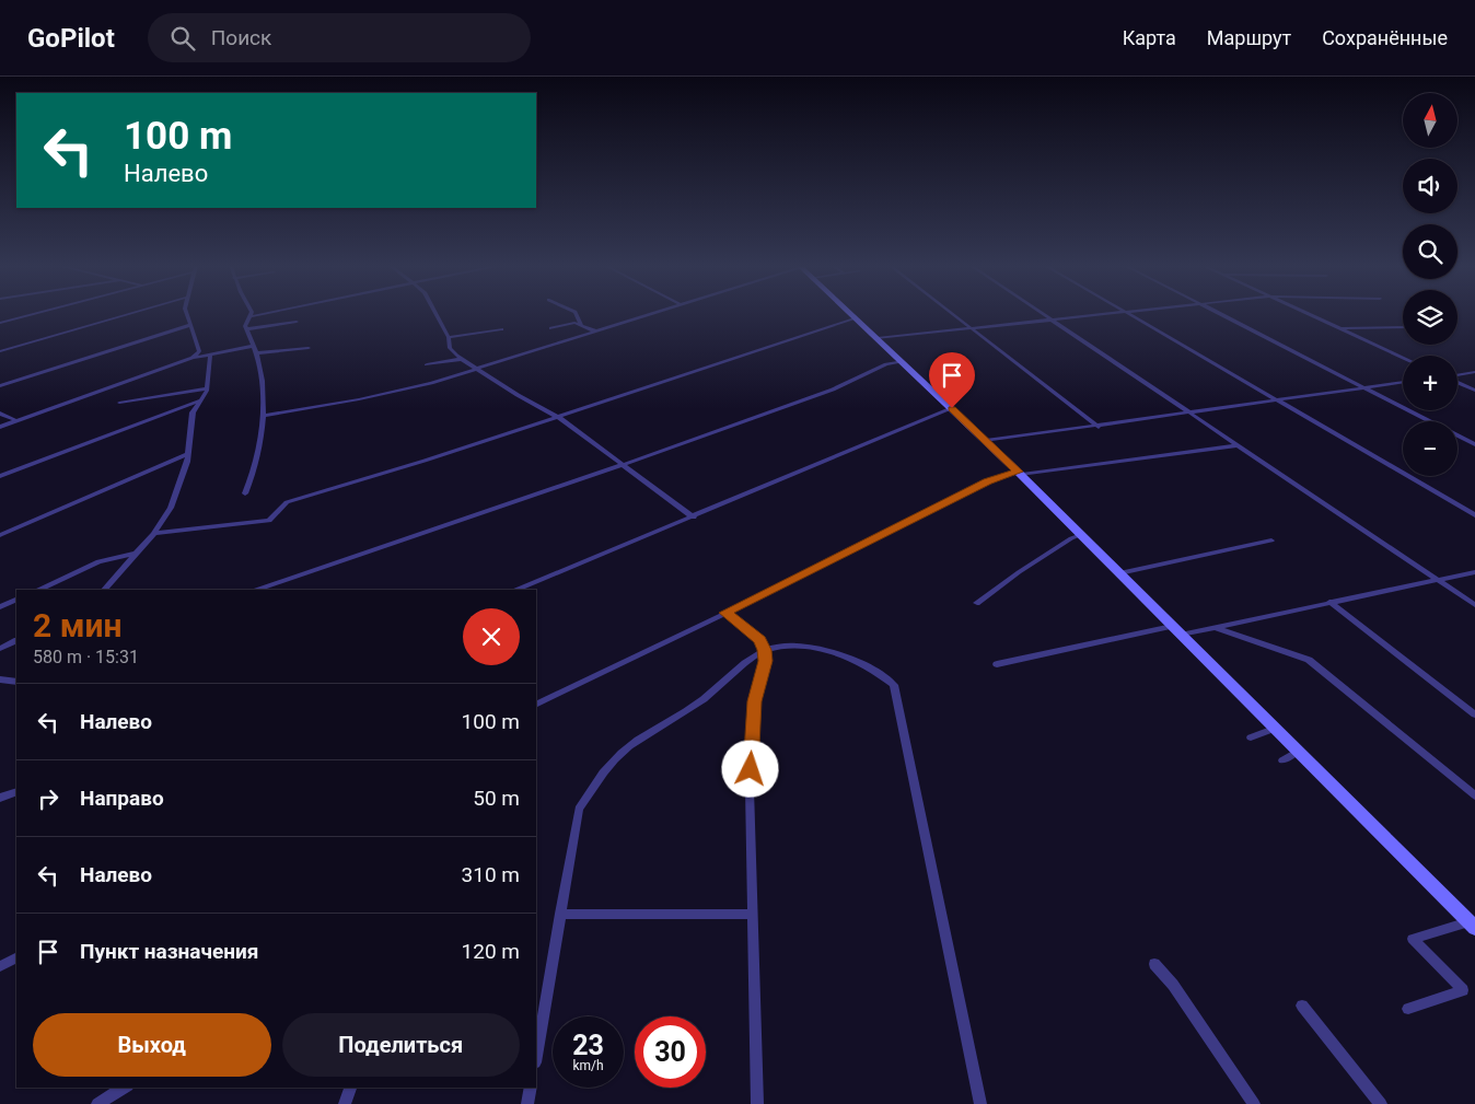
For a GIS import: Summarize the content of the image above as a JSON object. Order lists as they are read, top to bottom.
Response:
{
  "north": "top",
  "page": {
    "header": "GoPilot",
    "search": "Поиск",
    "nav": ["Карта", "Маршрут", "Сохранённые"],
    "map_buttons": ["+", "−"],
    "turn": ["100 m", "Налево"],
    "heading": ["2 мин", "580 m · 15:31"],
    "list": [
      {
        "name": "Налево",
        "value": "100 m"
      },
      {
        "name": "Направо",
        "value": "50 m"
      },
      {
        "name": "Налево",
        "value": "310 m"
      },
      {
        "name": "Пункт назначения",
        "value": "120 m"
      }
    ],
    "buttons": ["Выход", "Поделиться"],
    "speed": "23 km/h",
    "limit": "30"
  }
}
